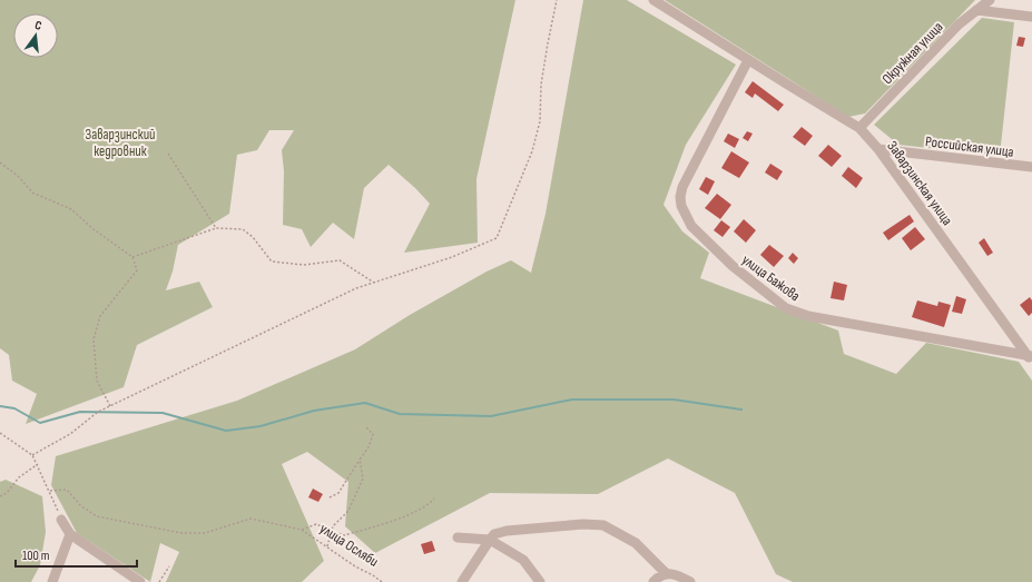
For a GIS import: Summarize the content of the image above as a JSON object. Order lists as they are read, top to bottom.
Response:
{
  "streets": {
    "street": [
      "Окружная улица",
      "Российская улица",
      "Заварзинская улица",
      "улица Бажова"
    ],
    "path": ["улица Осляби"]
  },
  "crossings": [
    ["Окружная улица", "Заварзинская улица"],
    ["Российская улица", "Заварзинская улица"],
    ["Заварзинская улица", "улица Бажова"]
  ],
  "parks": ["Заварзинский кедровник"],
  "scale_bar": "100 m",
  "north": "top"
}
